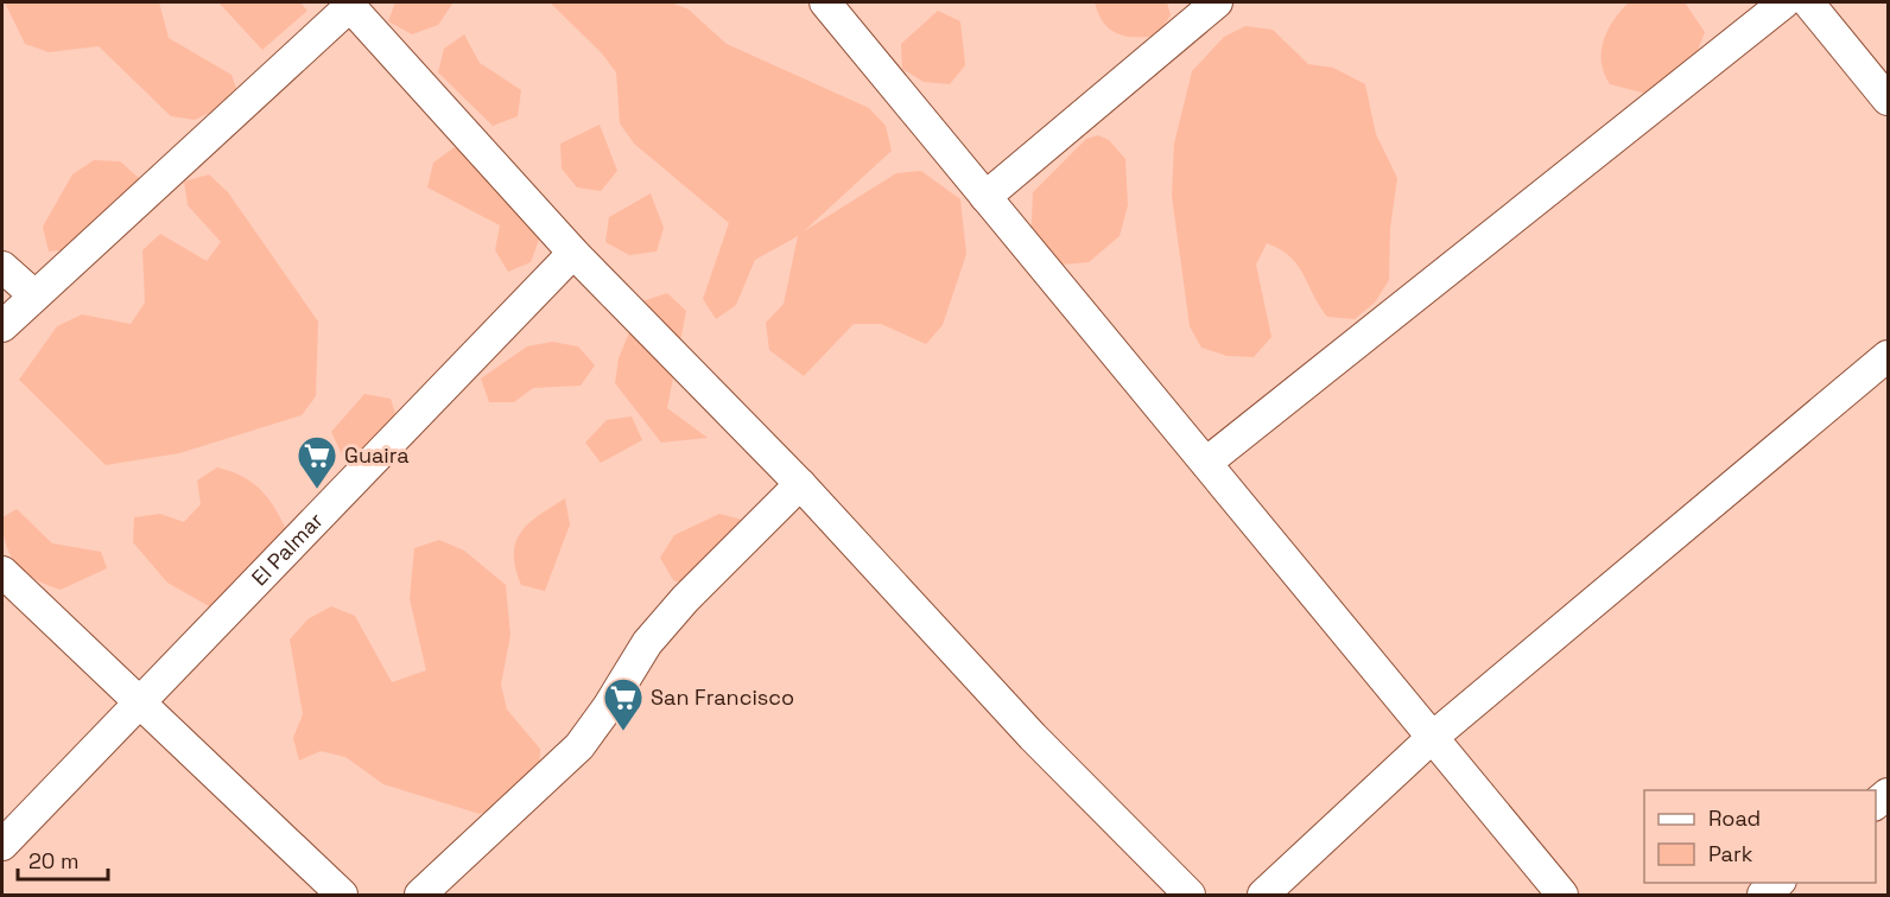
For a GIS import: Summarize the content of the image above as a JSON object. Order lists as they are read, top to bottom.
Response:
{
  "streets": {
    "street": ["El Palmar"]
  },
  "places": {
    "supermarket": ["Guaira", "San Francisco"]
  },
  "legend": ["Road", "Park"],
  "scale_bar": "20 m"
}
